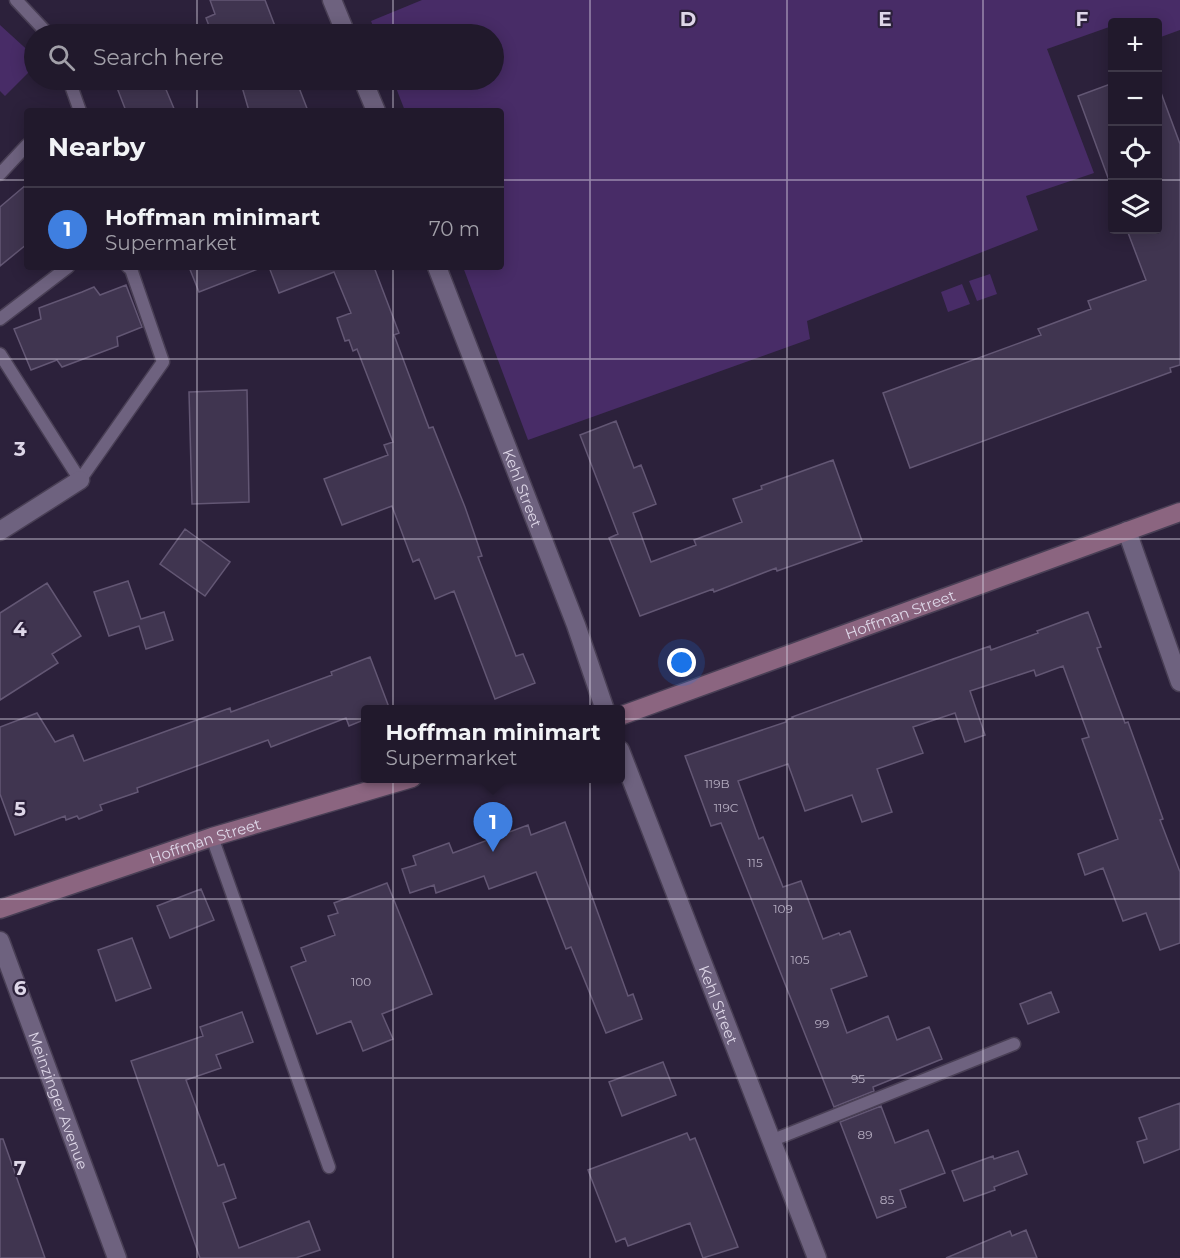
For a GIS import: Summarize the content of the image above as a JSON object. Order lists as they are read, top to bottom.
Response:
{
  "streets": {
    "street": ["Kehl Street", "Hoffman Street", "Meinzinger Avenue"]
  },
  "house_numbers": [
    "119B",
    "119C",
    "115",
    "109",
    "105",
    "100",
    "99",
    "95",
    "89",
    "85"
  ],
  "page": {
    "map_buttons": ["+", "−"],
    "search": "Search here",
    "heading": "Nearby",
    "list": [
      {
        "mark": "1",
        "name": "Hoffman minimart",
        "note": "Supermarket",
        "value": "70 m"
      }
    ],
    "popup": ["Hoffman minimart", "Supermarket"],
    "pins": "1"
  },
  "grid": {
    "columns": ["D", "E", "F"],
    "rows": [
      "3",
      "4",
      "5",
      "6",
      "7"
    ]
  }
}
